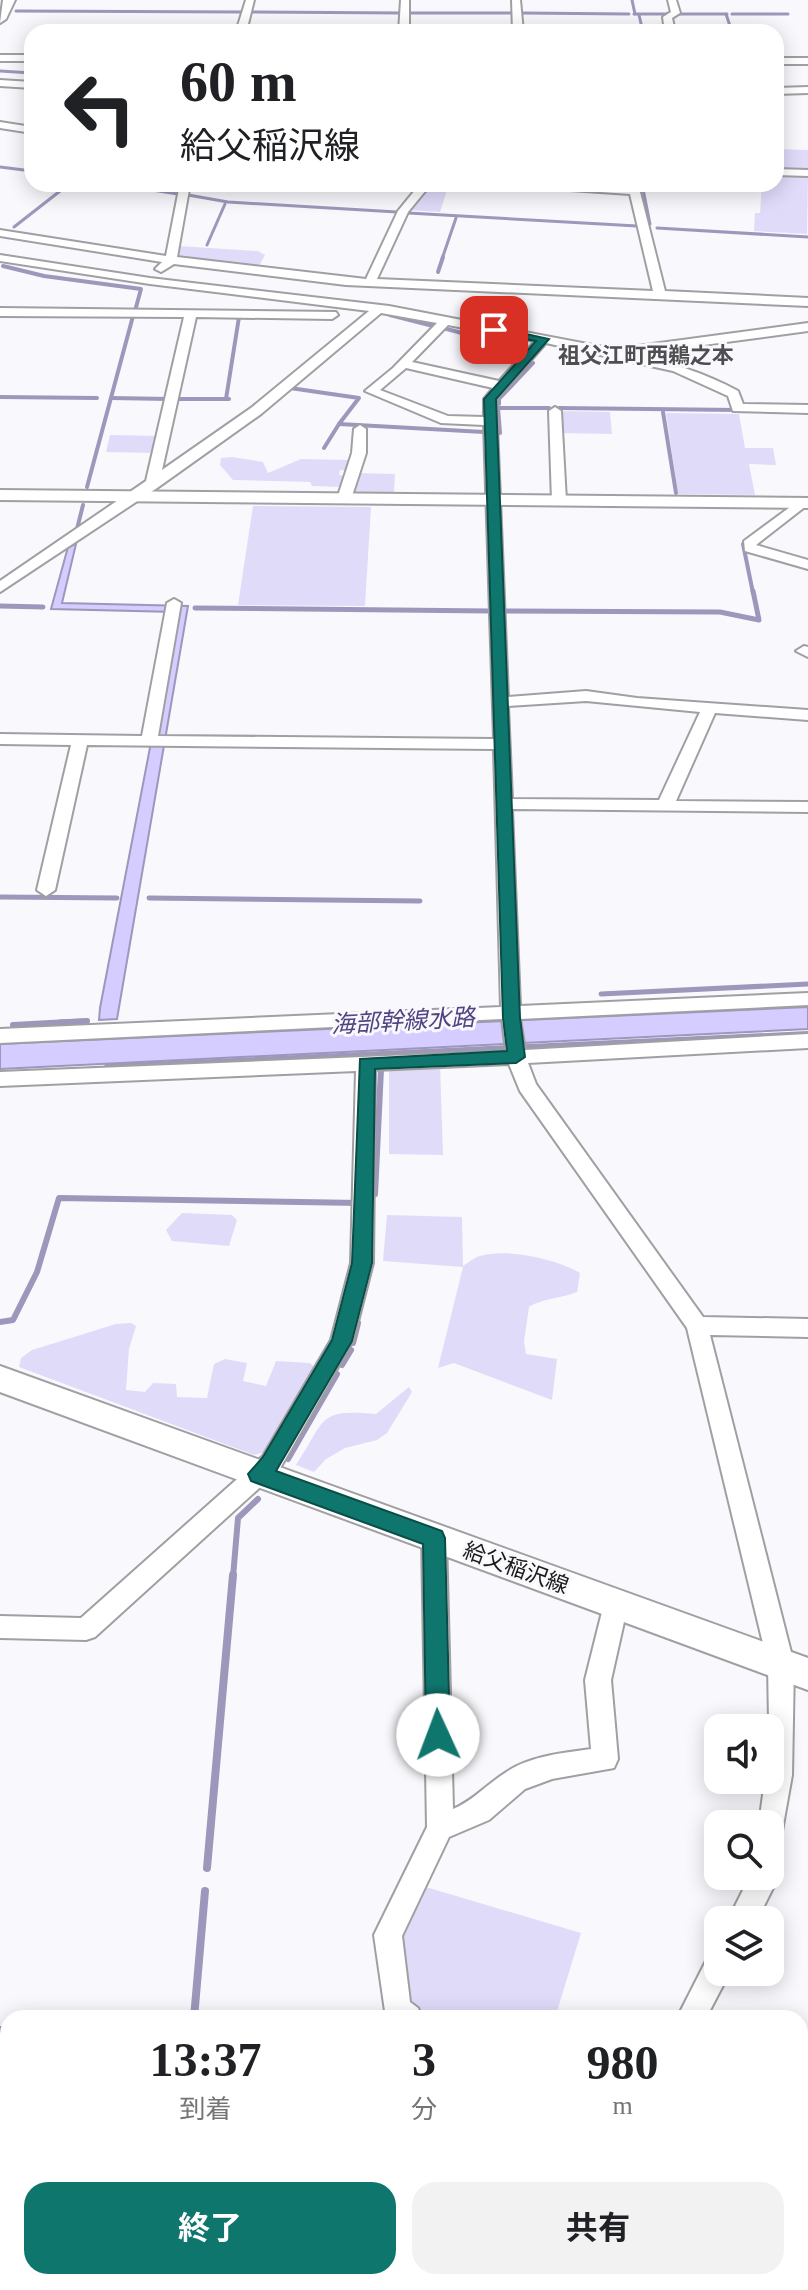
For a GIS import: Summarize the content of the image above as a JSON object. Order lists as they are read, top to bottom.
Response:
{
  "streets": {
    "main road": ["給父稲沢線"]
  },
  "districts": ["祖父江町西鵜之本"],
  "water": ["海部幹線水路"],
  "page": {
    "turn": ["60 m", "給父稲沢線"],
    "eta": [
      "13:37",
      "到着",
      "3",
      "分",
      "980",
      "m"
    ],
    "buttons": ["終了", "共有"]
  }
}
